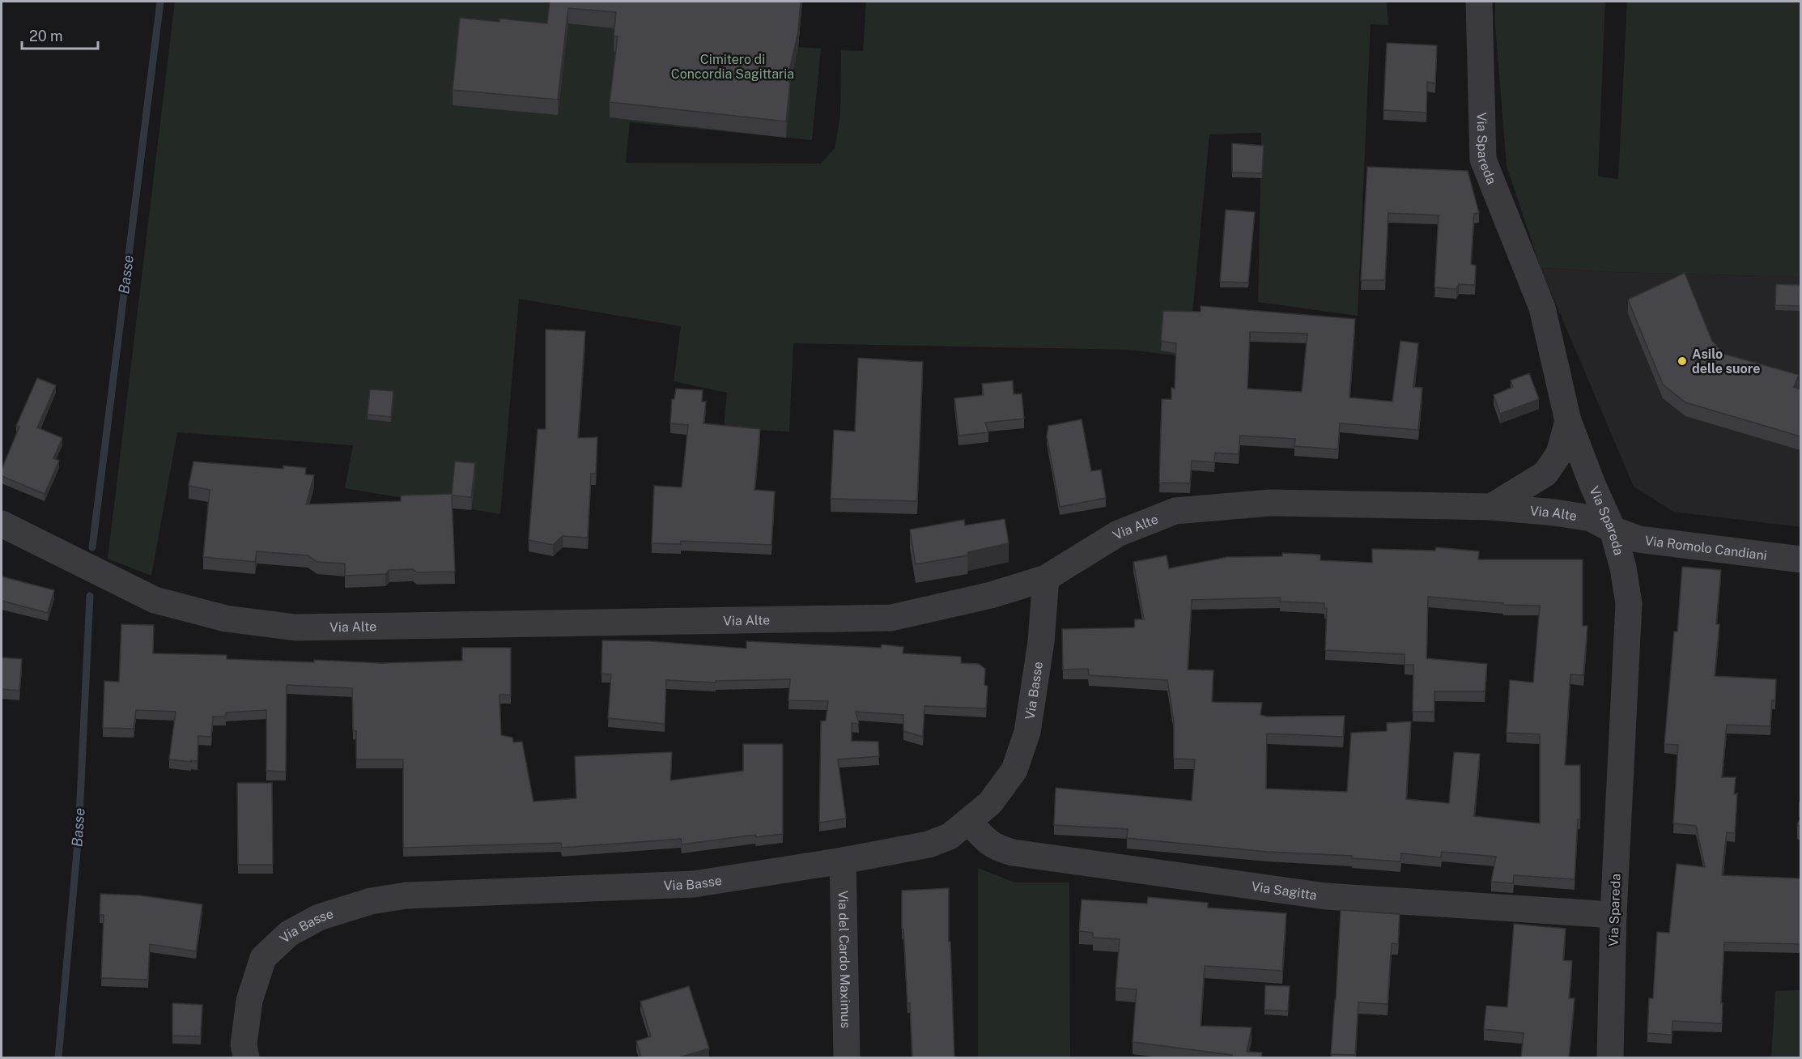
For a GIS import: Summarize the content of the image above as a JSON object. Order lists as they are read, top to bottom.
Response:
{
  "streets": {
    "street": [
      "Via Spareda",
      "Via Alte",
      "Via Romolo Candiani",
      "Via Basse",
      "Via Sagitta",
      "Via del Cardo Maximus"
    ]
  },
  "crossings": [
    ["Via Spareda", "Via Alte"],
    ["Via Spareda", "Via Romolo Candiani"],
    ["Via Spareda", "Via Sagitta"],
    ["Via Alte", "Via Romolo Candiani"],
    ["Via Alte", "Via Basse"],
    ["Via Basse", "Via Sagitta"],
    ["Via Basse", "Via del Cardo Maximus"]
  ],
  "water": ["Basse"],
  "parks": ["Cimitero di Concordia Sagittaria"],
  "places": ["Asilo delle suore"],
  "scale_bar": "20 m"
}
